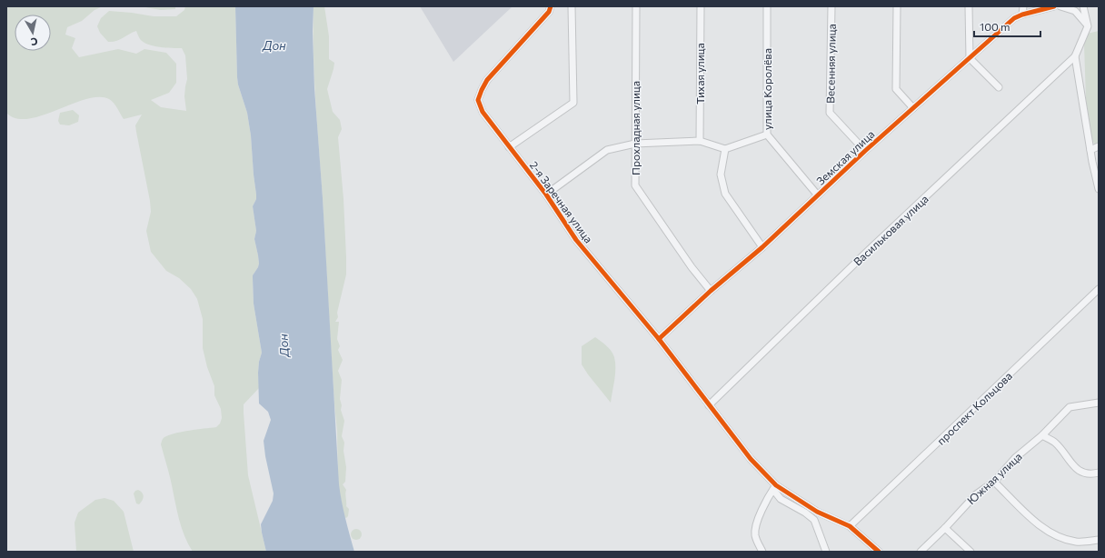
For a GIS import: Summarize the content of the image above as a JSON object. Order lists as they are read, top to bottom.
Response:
{
  "streets": {
    "street": [
      "Весенняя улица",
      "Тихая улица",
      "улица Королёва",
      "Прохладная улица",
      "Земская улица",
      "2-я Заречная улица",
      "Васильковая улица",
      "проспект Кольцова",
      "Южная улица"
    ]
  },
  "crossings": [
    ["Весенняя улица", "Земская улица"],
    ["улица Королёва", "Земская улица"],
    ["Прохладная улица", "Земская улица"],
    ["Земская улица", "2-я Заречная улица"],
    ["2-я Заречная улица", "Васильковая улица"]
  ],
  "water": ["Дон"],
  "scale_bar": "100 m",
  "north": "bottom"
}
